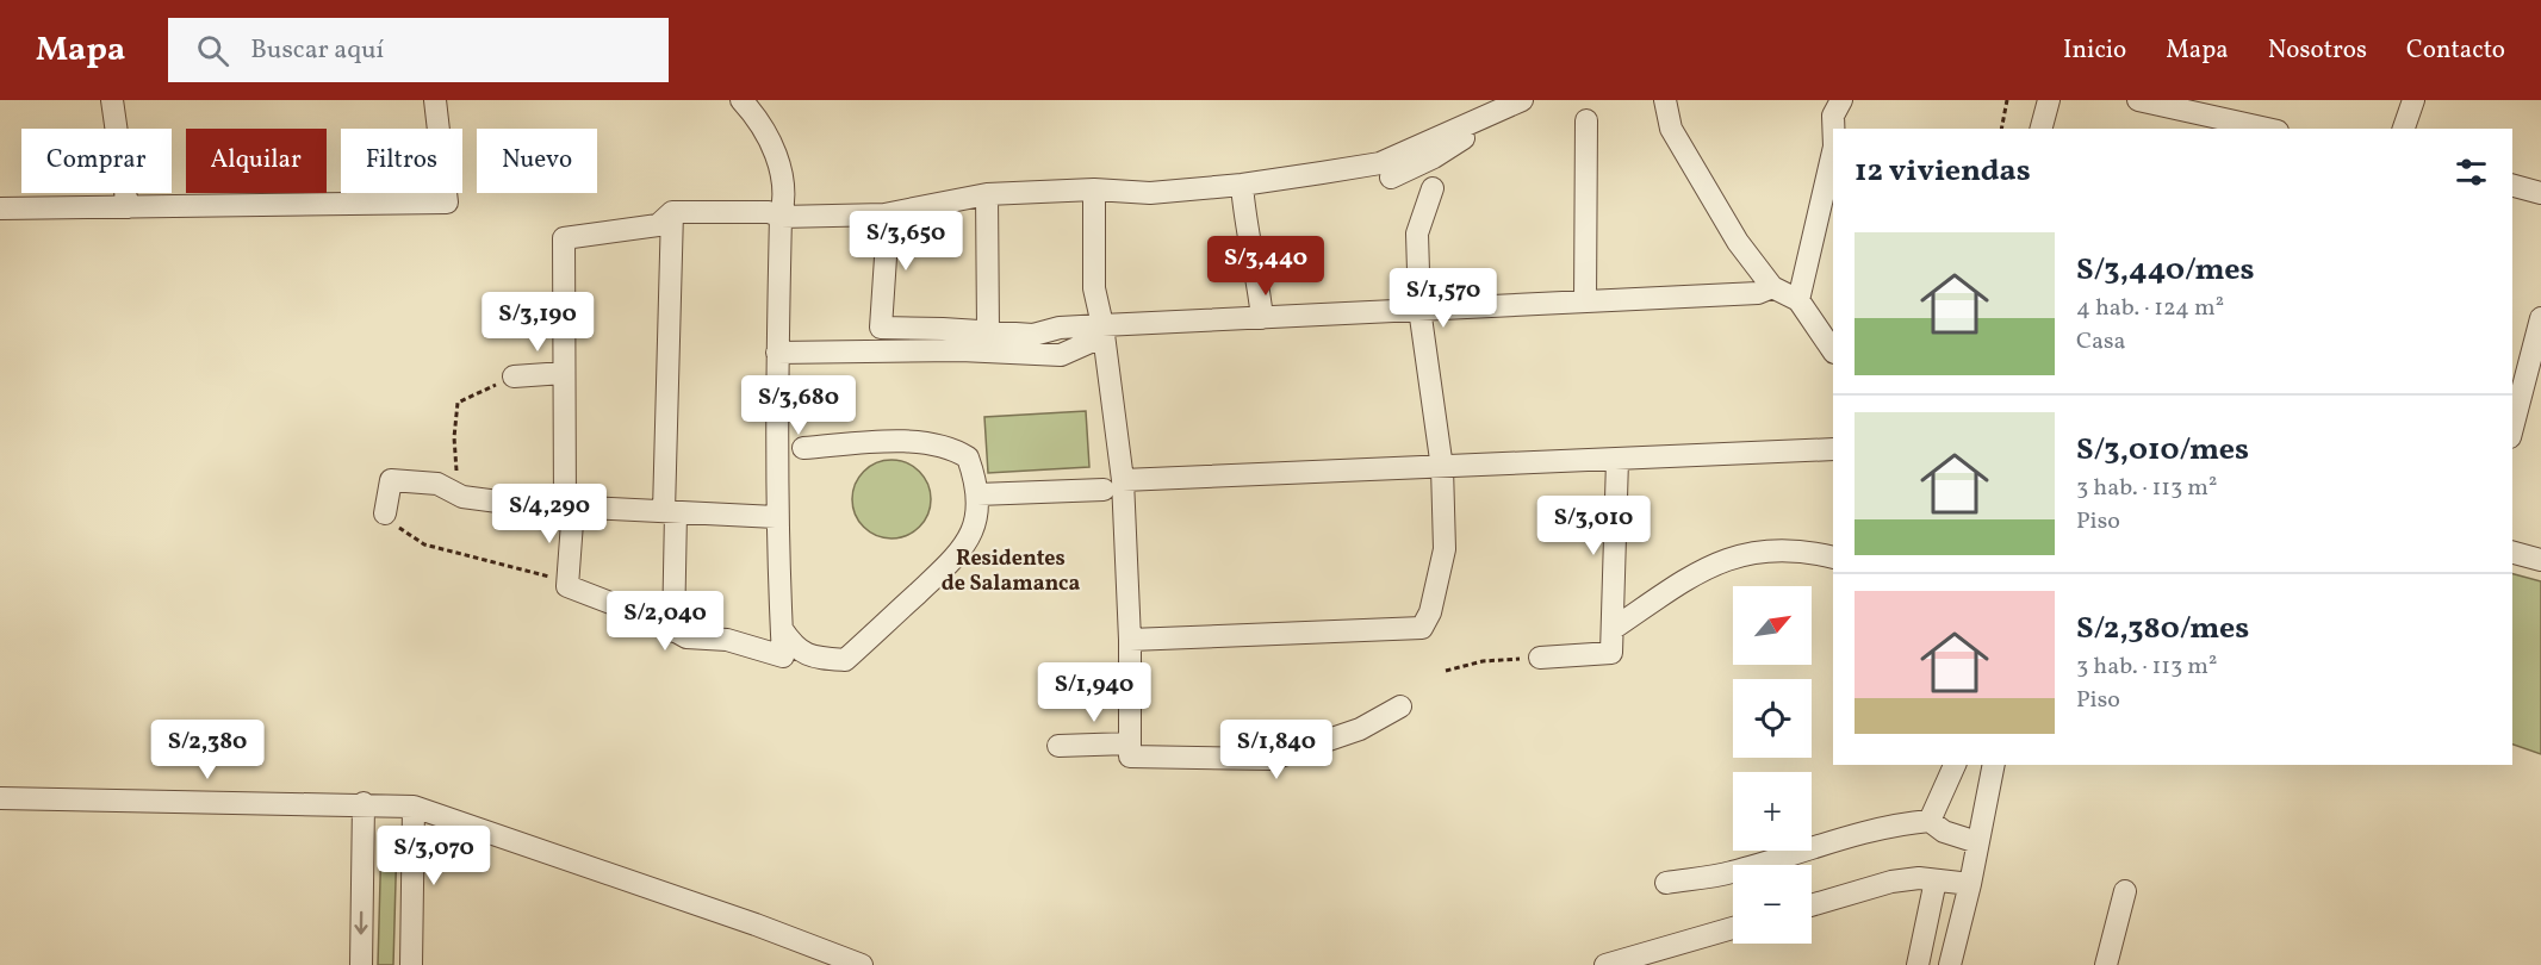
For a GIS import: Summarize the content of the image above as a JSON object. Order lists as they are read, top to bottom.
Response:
{
  "districts": ["Residentes de Salamanca"],
  "north": "top right",
  "page": {
    "header": "Mapa",
    "search": "Buscar aquí",
    "nav": [
      "Inicio",
      "Mapa",
      "Nosotros",
      "Contacto"
    ],
    "chip": [
      "Comprar",
      "Alquilar",
      "Filtros",
      "Nuevo"
    ],
    "heading": "12 viviendas",
    "price": [
      "S/3,650",
      "S/3,440",
      "S/1,570",
      "S/3,190",
      "S/3,680",
      "S/4,290",
      "S/3,010",
      "S/2,040",
      "S/1,940",
      "S/2,380",
      "S/1,840",
      "S/3,070"
    ],
    "list": [
      {
        "name": "S/3,440/mes",
        "note": "4 hab. · 124 m² · Casa"
      },
      {
        "name": "S/3,010/mes",
        "note": "3 hab. · 113 m² · Piso"
      },
      {
        "name": "S/2,380/mes",
        "note": "3 hab. · 113 m² · Piso"
      }
    ],
    "map_buttons": ["+", "−"]
  }
}
